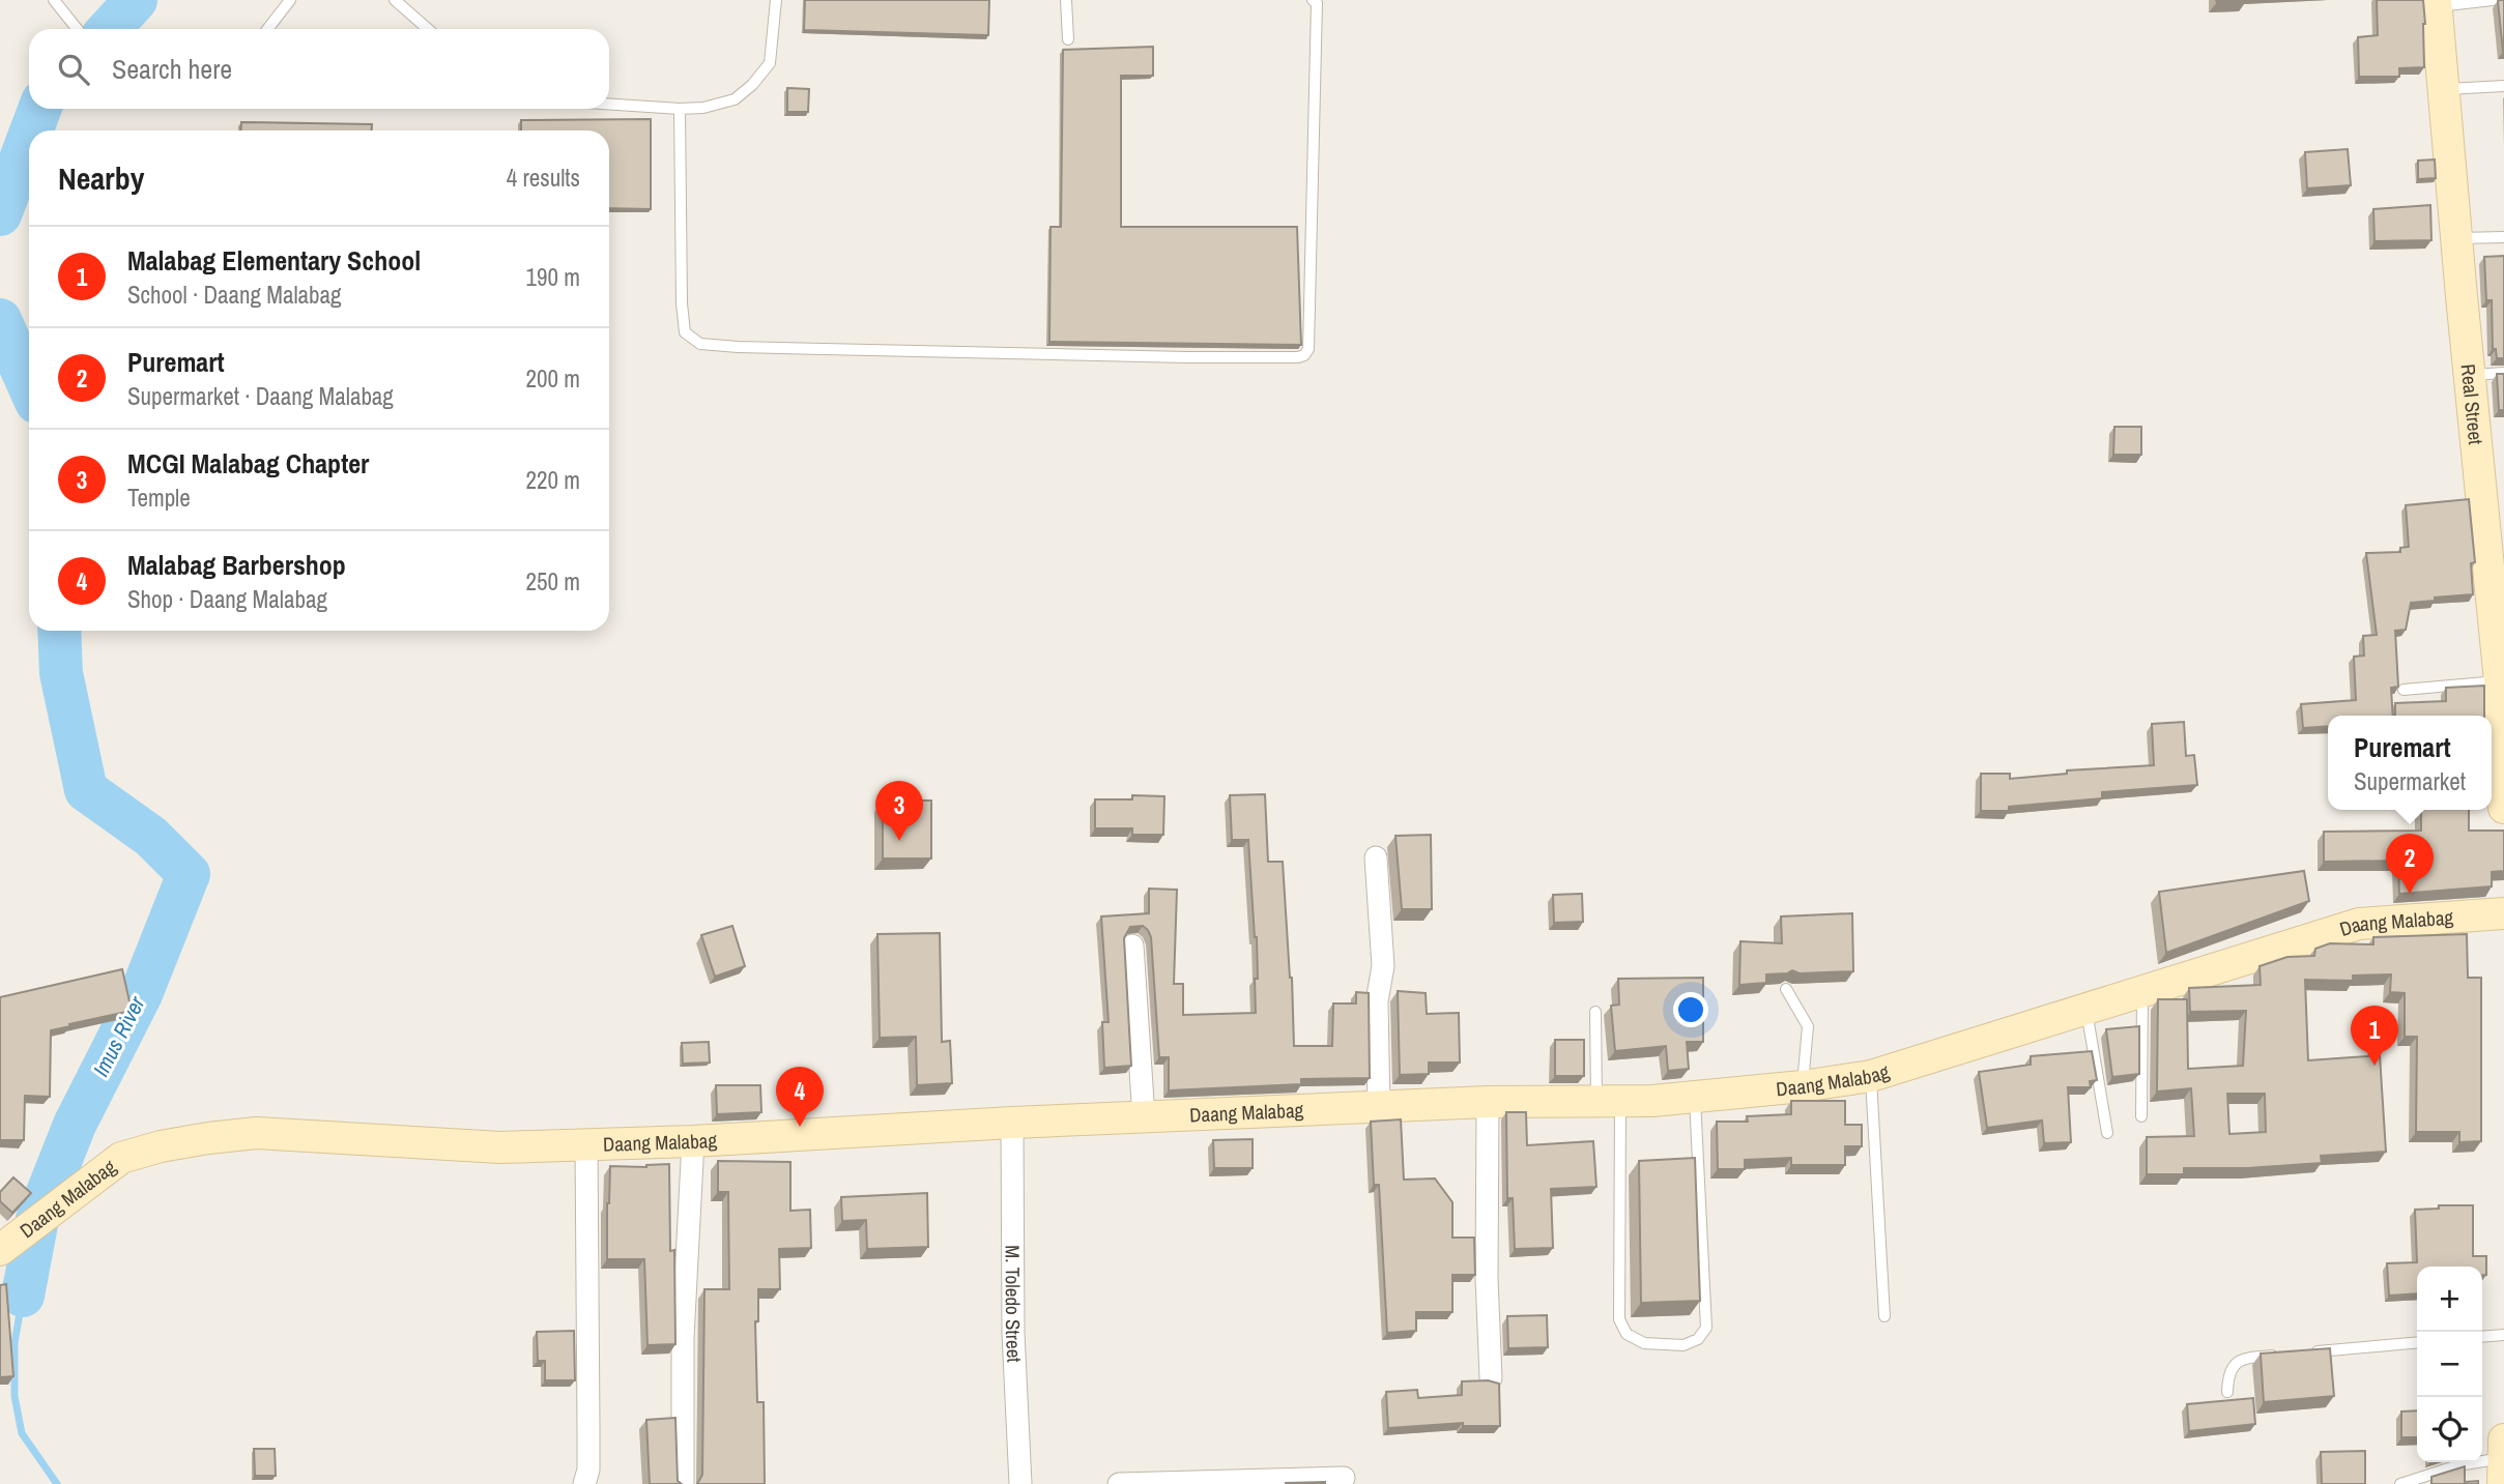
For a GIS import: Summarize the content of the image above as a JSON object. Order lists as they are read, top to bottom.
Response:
{
  "streets": {
    "street": ["Real Street", "Daang Malabag", "M. Toledo Street"]
  },
  "crossings": [
    ["Daang Malabag", "M. Toledo Street"]
  ],
  "water": ["Imus River"],
  "page": {
    "search": "Search here",
    "heading": ["Nearby", "4 results"],
    "list": [
      {
        "mark": "1",
        "name": "Malabag Elementary School",
        "note": "School · Daang Malabag",
        "value": "190 m"
      },
      {
        "mark": "2",
        "name": "Puremart",
        "note": "Supermarket · Daang Malabag",
        "value": "200 m"
      },
      {
        "mark": "3",
        "name": "MCGI Malabag Chapter",
        "note": "Temple",
        "value": "220 m"
      },
      {
        "mark": "4",
        "name": "Malabag Barbershop",
        "note": "Shop · Daang Malabag",
        "value": "250 m"
      }
    ],
    "popup": ["Puremart", "Supermarket"],
    "pins": [
      "3",
      "2",
      "1",
      "4"
    ],
    "map_buttons": ["+", "−"]
  }
}
